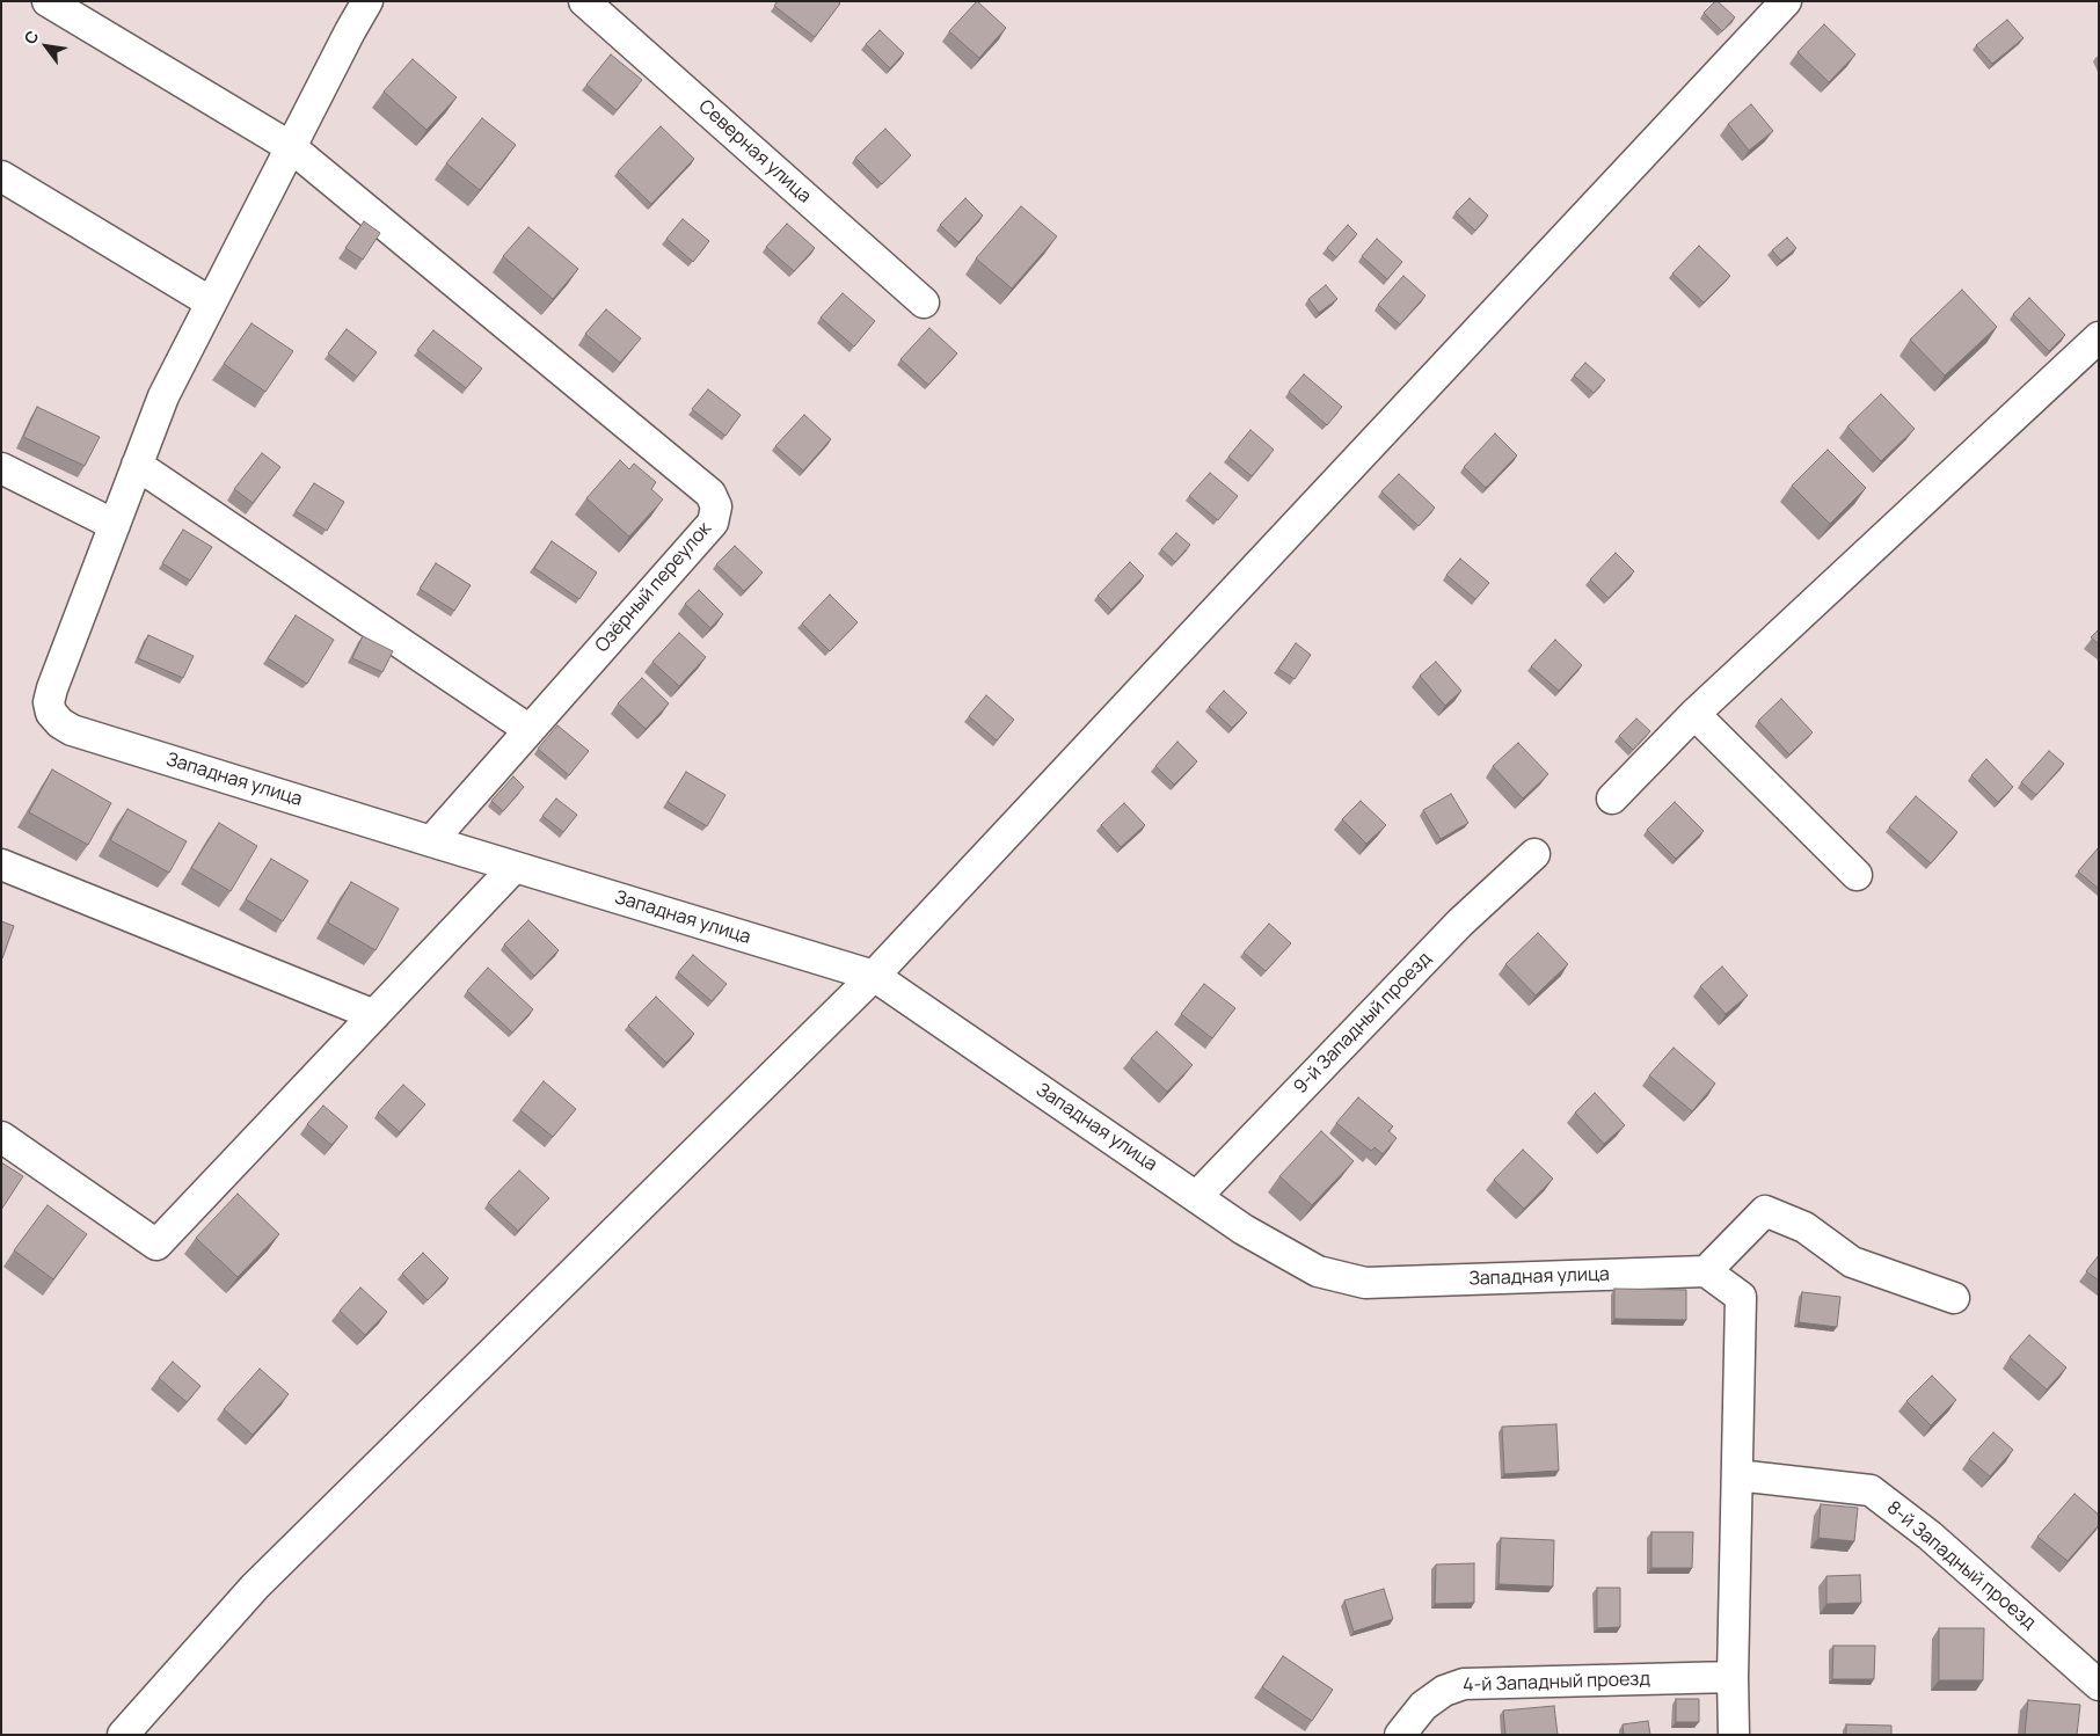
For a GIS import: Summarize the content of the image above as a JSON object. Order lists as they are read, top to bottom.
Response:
{
  "streets": {
    "street": [
      "Северная улица",
      "Озёрный переулок",
      "Западная улица",
      "9-й Западный проезд",
      "8-й Западный проезд",
      "4-й Западный проезд"
    ]
  },
  "crossings": [
    ["Озёрный переулок", "Западная улица"],
    ["Западная улица", "9-й Западный проезд"]
  ],
  "north": "top left"
}
